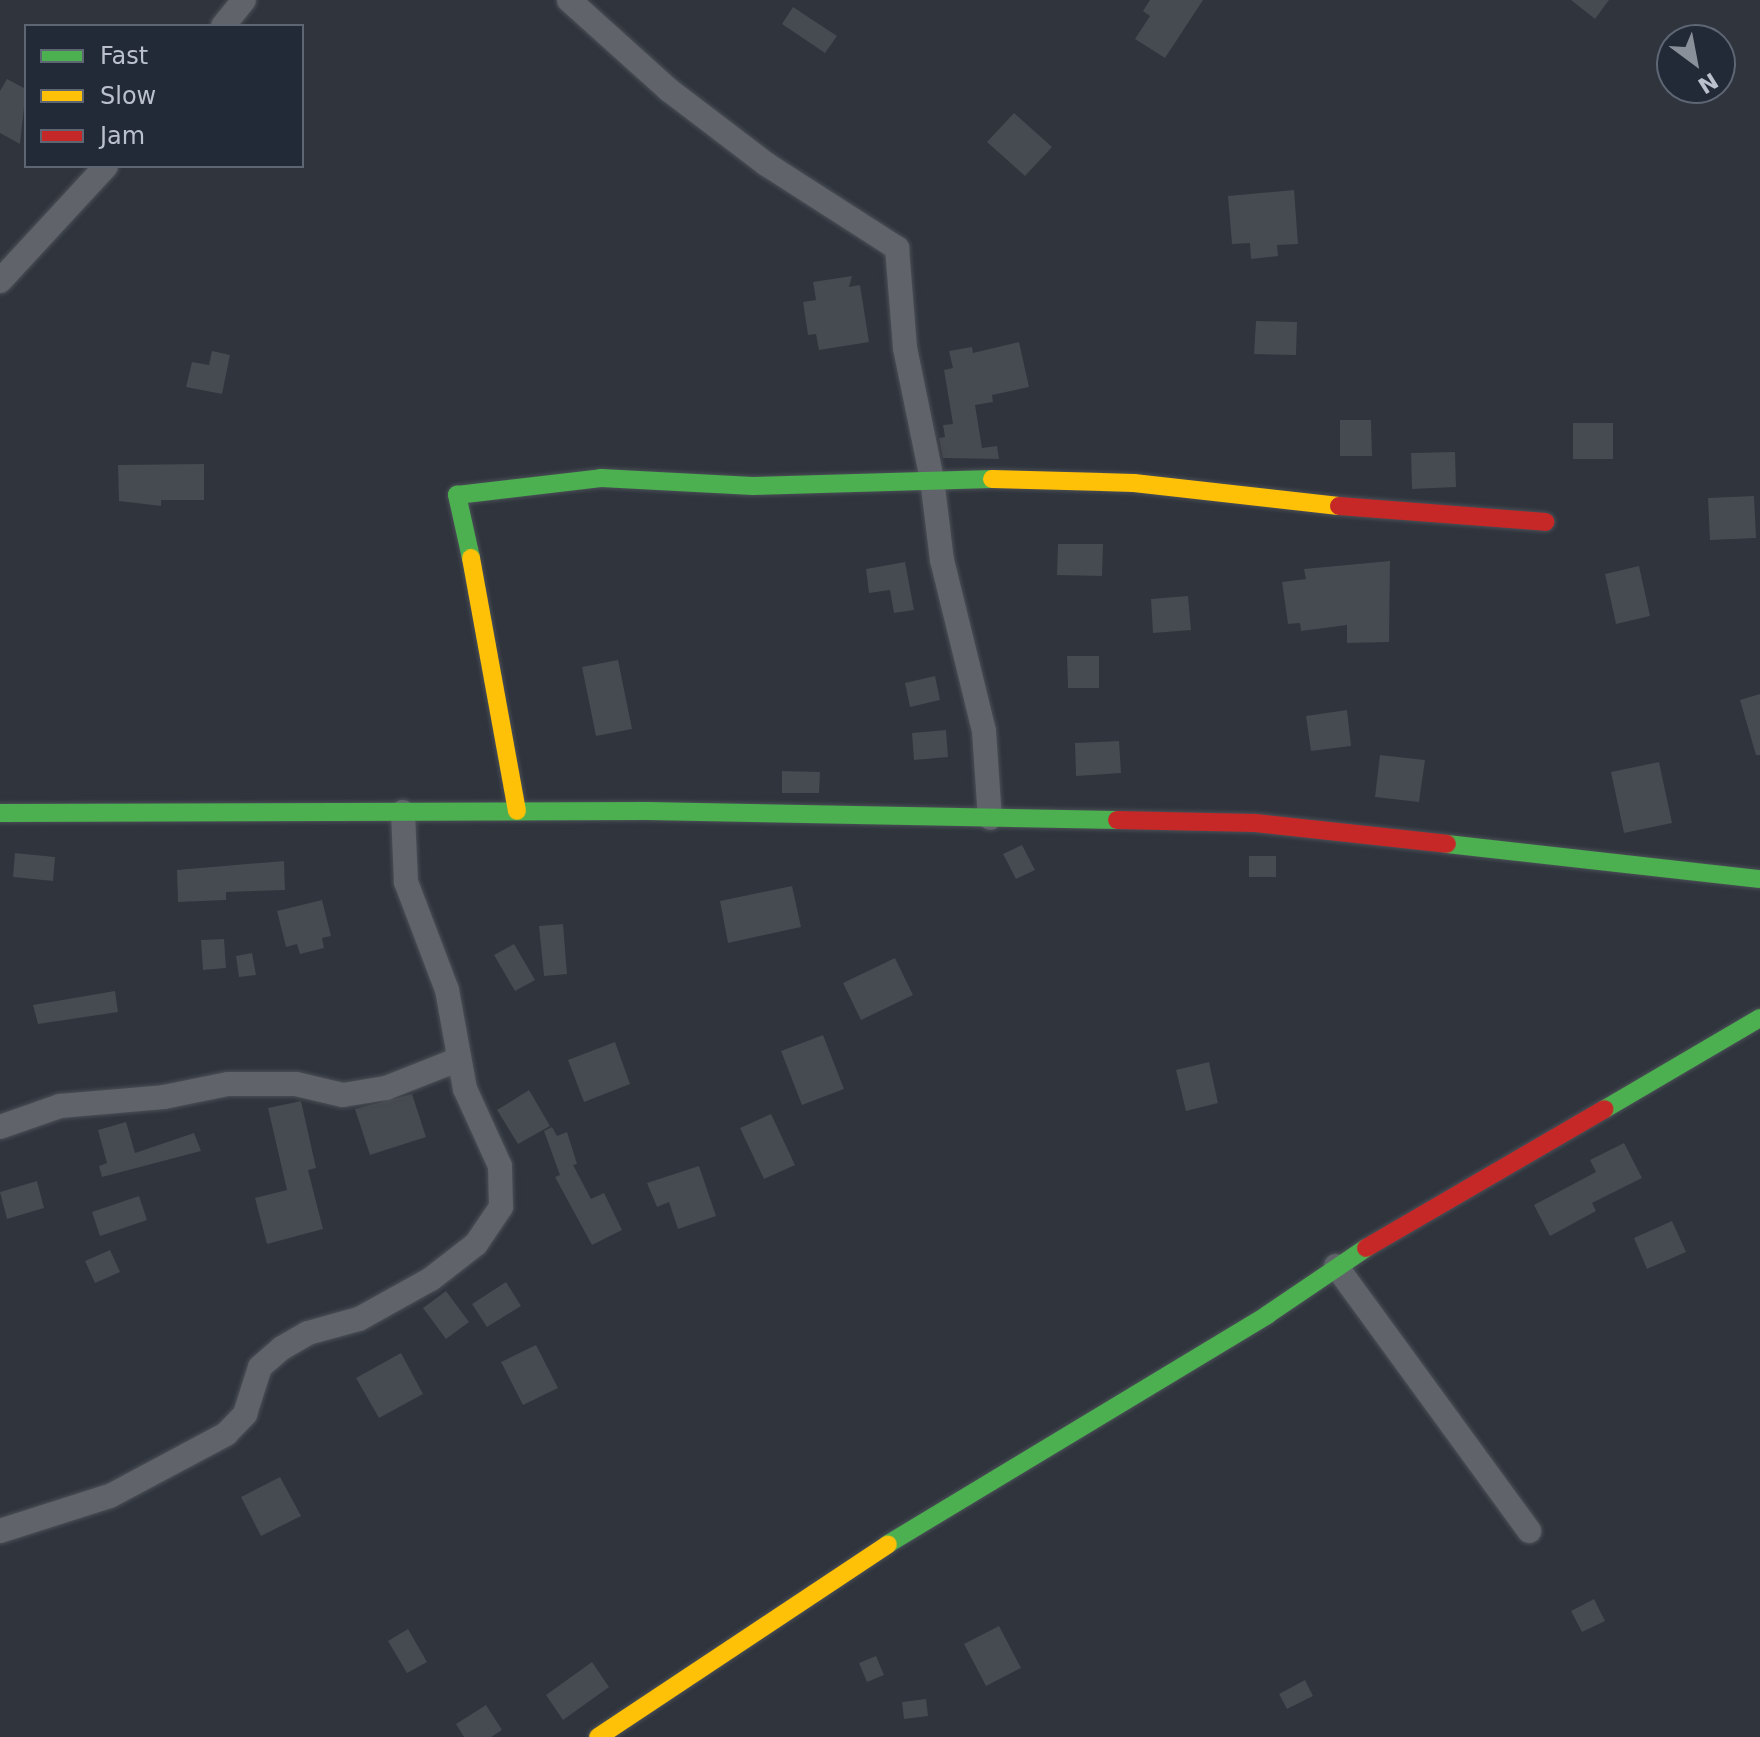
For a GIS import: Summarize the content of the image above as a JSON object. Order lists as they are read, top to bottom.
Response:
{
  "legend": ["Fast", "Slow", "Jam"],
  "north": "bottom right"
}
